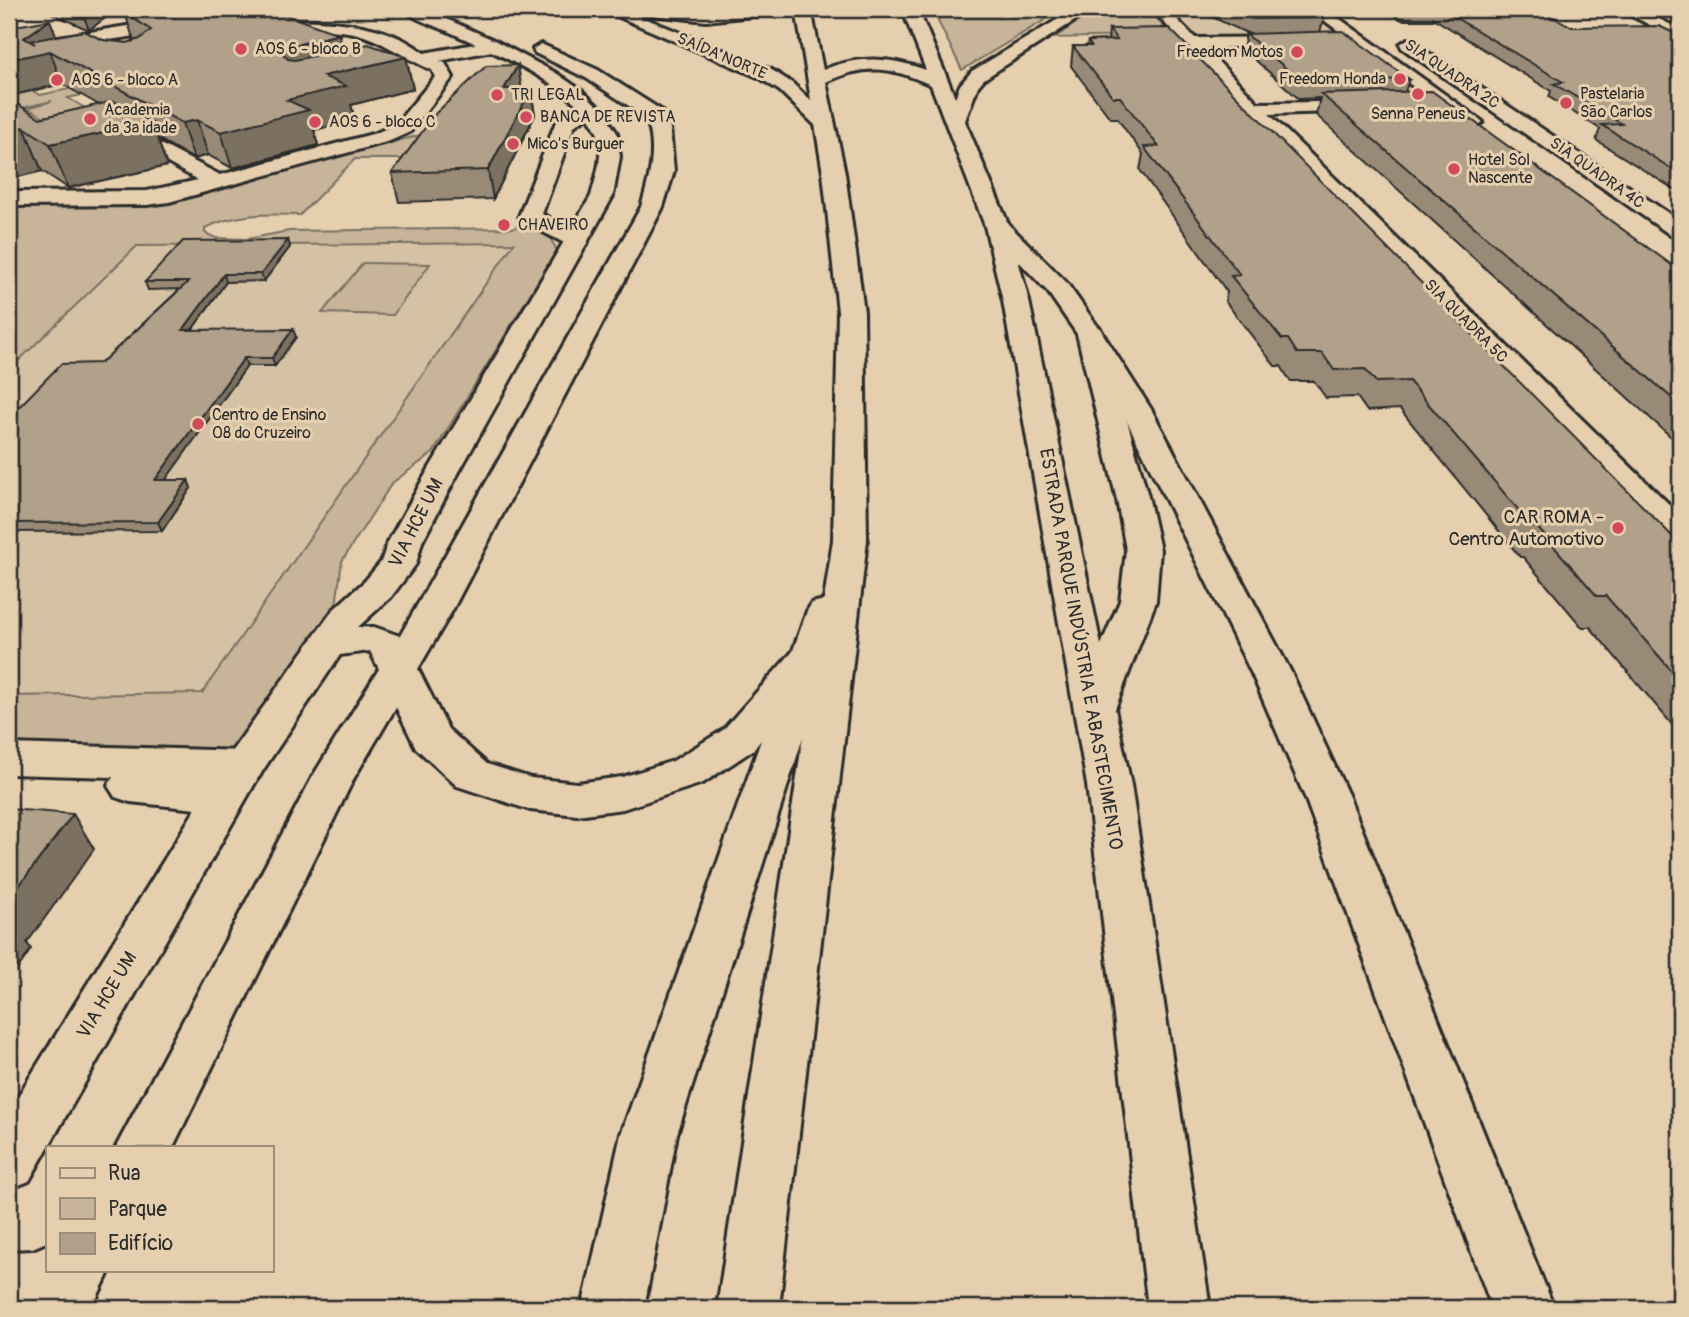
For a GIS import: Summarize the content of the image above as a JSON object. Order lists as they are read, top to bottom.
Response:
{
  "streets": {
    "main road": [
      "SAÍDA NORTE",
      "SIA QUADRA 2C",
      "SIA QUADRA 4C",
      "SIA QUADRA 5C",
      "VIA HCE UM",
      "ESTRADA PARQUE INDÚSTRIA E ABASTECIMENTO"
    ]
  },
  "crossings": [
    ["SIA QUADRA 2C", "SIA QUADRA 4C"]
  ],
  "places": [
    "AOS 6 - bloco B",
    "Freedom Motos",
    "Freedom Honda",
    "AOS 6 - bloco A",
    "Senna Peneus",
    "TRI LEGAL",
    "Pastelaria São Carlos",
    "BANCA DE REVISTA",
    "Academia da 3ª idade",
    "AOS 6 - bloco C",
    "Mico's Burguer",
    "Hotel Sol Nascente",
    "CHAVEIRO",
    "Centro de Ensino 08 do Cruzeiro",
    "CAR ROMA - Centro Automotivo"
  ],
  "legend": ["Rua", "Parque", "Edifício"]
}
